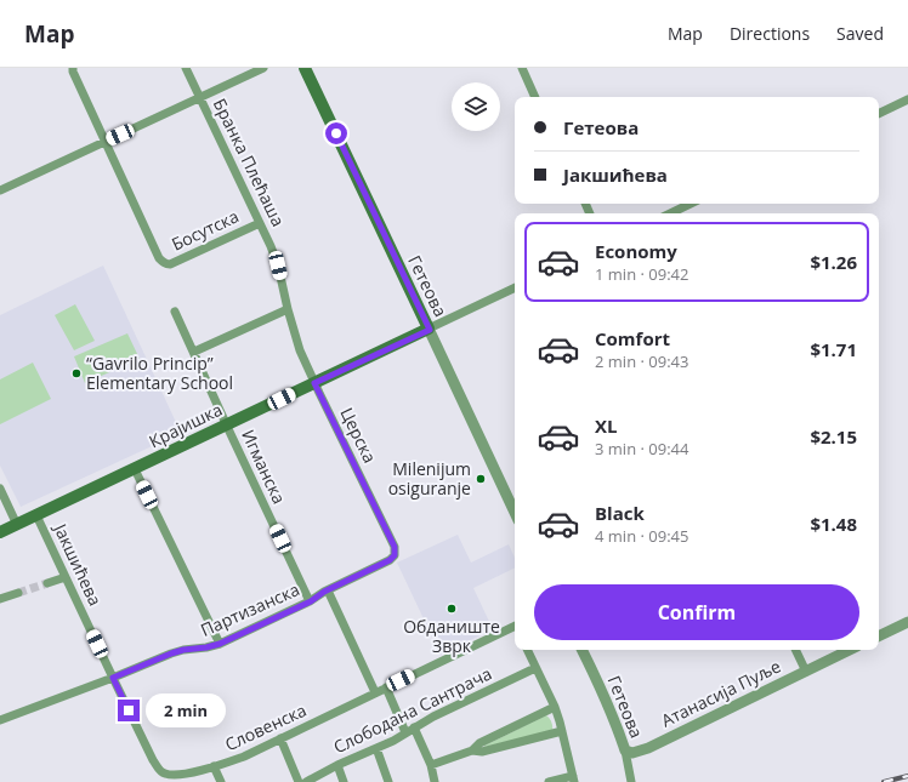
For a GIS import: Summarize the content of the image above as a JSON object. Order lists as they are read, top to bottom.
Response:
{
  "streets": {
    "main road": ["Гетеова", "Крајишка"],
    "street": [
      "Бранка Плећаша",
      "Босутска",
      "Церска",
      "Игманска",
      "Јакшићева",
      "Партизанска",
      "Атанасија Пуље",
      "Слободана Сантрача",
      "Словенска"
    ]
  },
  "crossings": [
    ["Бранка Плећаша", "Босутска"],
    ["Бранка Плећаша", "Крајишка"],
    ["Бранка Плећаша", "Церска"],
    ["Гетеова", "Крајишка"],
    ["Гетеова", "Атанасија Пуље"],
    ["Крајишка", "Церска"],
    ["Крајишка", "Игманска"],
    ["Крајишка", "Јакшићева"],
    ["Церска", "Партизанска"],
    ["Игманска", "Партизанска"],
    ["Јакшићева", "Партизанска"],
    ["Јакшићева", "Словенска"]
  ],
  "places": ["“Gavrilo Princip” Elementary School", "Milenijum osiguranje", "Обданиште Зврк"],
  "page": {
    "header": "Map",
    "nav": ["Map", "Directions", "Saved"],
    "banner": ["Гетеова", "Јакшићева"],
    "list": [
      {
        "name": "Economy",
        "note": "1 min · 09:42",
        "value": "$1.26"
      },
      {
        "name": "Comfort",
        "note": "2 min · 09:43",
        "value": "$1.71"
      },
      {
        "name": "XL",
        "note": "3 min · 09:44",
        "value": "$2.15"
      },
      {
        "name": "Black",
        "note": "4 min · 09:45",
        "value": "$1.48"
      }
    ],
    "buttons": "Confirm",
    "bubble": "2 min"
  }
}
